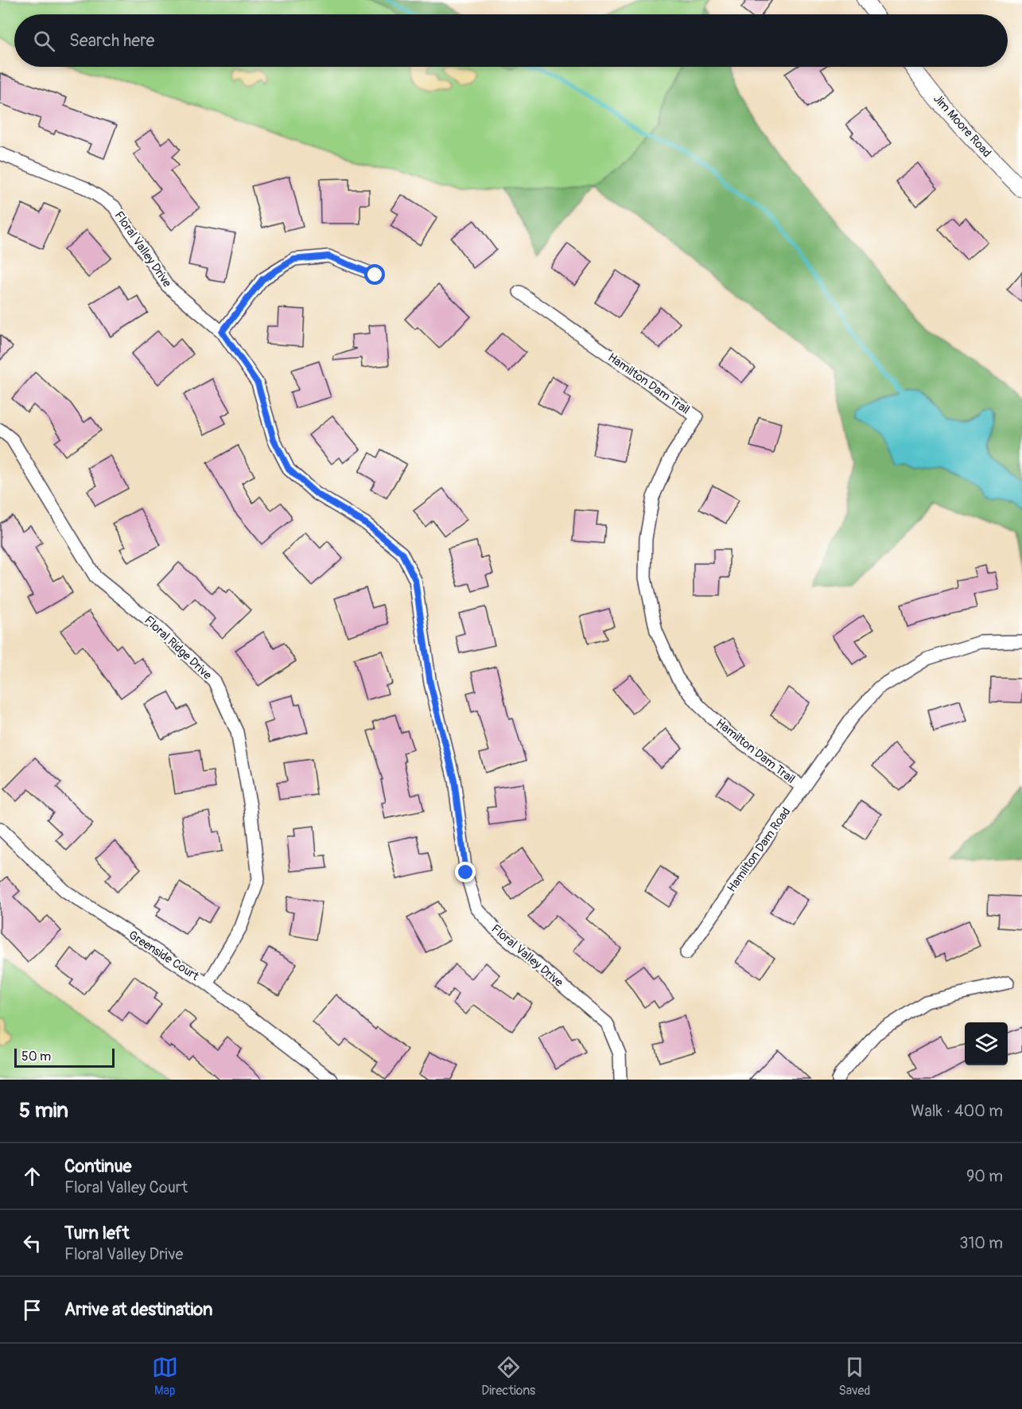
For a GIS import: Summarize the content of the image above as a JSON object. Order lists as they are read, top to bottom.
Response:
{
  "streets": {
    "street": [
      "Jim Moore Road",
      "Floral Valley Drive",
      "Hamilton Dam Trail",
      "Floral Ridge Drive",
      "Hamilton Dam Road",
      "Greenside Court"
    ]
  },
  "crossings": [
    ["Hamilton Dam Trail", "Hamilton Dam Road"],
    ["Floral Ridge Drive", "Greenside Court"]
  ],
  "scale_bar": "50 m",
  "page": {
    "search": "Search here",
    "scale": "50 m",
    "heading": ["5 min", "Walk · 400 m"],
    "list": [
      ["Continue", "Floral Valley Court", "90 m"],
      ["Turn left", "Floral Valley Drive", "310 m"],
      "Arrive at destination"
    ],
    "nav": ["Map", "Directions", "Saved"]
  }
}
